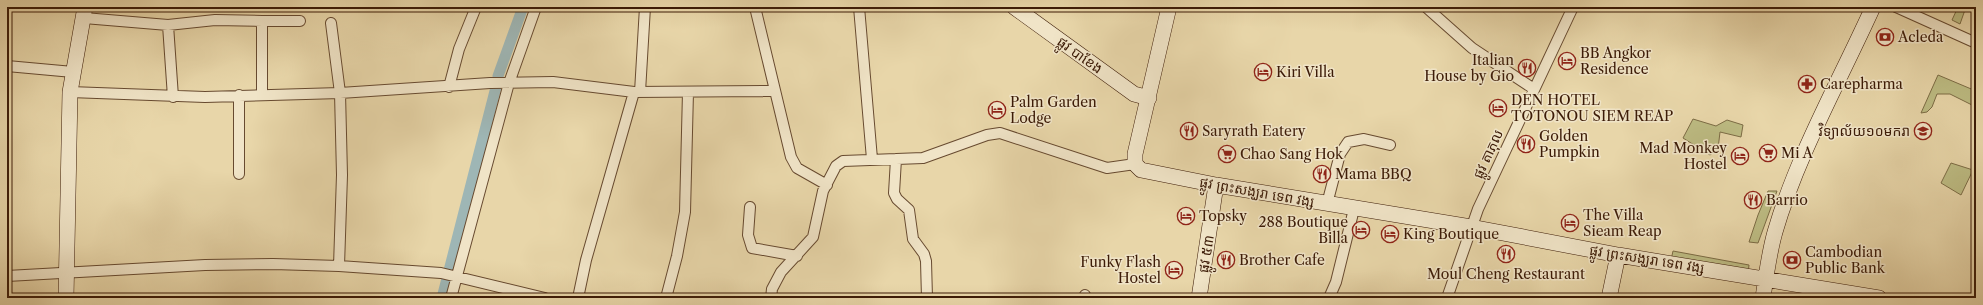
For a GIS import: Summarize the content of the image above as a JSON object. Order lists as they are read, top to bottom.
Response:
{
  "streets": {
    "street": [
      "ផ្លូវ បាខែង",
      "ផ្លូវ តាភុល",
      "ផ្លូវ ព្រះសង្ឃរា ទេព វង្ស",
      "ផ្លូវ ៥៣"
    ]
  },
  "crossings": [
    ["ផ្លូវ តាភុល", "ផ្លូវ ព្រះសង្ឃរា ទេព វង្ស"],
    ["ផ្លូវ ព្រះសង្ឃរា ទេព វង្ស", "ផ្លូវ ៥៣"]
  ],
  "places": {
    "bank": ["Acleda", "Cambodian Public Bank"],
    "hotel": [
      "BB Angkor Residence",
      "Kiri Villa",
      "DEN HOTEL TOTONOU SIEM REAP",
      "Palm Garden Lodge",
      "Mad Monkey Hostel",
      "Topsky",
      "The Villa Sieam Reap",
      "288 Boutique Billa",
      "King Boutique",
      "Funky Flash Hostel"
    ],
    "restaurant": [
      "Italian House by Gio",
      "Saryrath Eatery",
      "Golden Pumpkin",
      "Mama BBQ",
      "Barrio",
      "Moul Cheng Restaurant",
      "Brother Cafe"
    ],
    "pharmacy": ["Carepharma"],
    "school or university": ["វិទ្យាល័យ១០មករា"],
    "supermarket": ["Mi A", "Chao Sang Hok"]
  }
}
